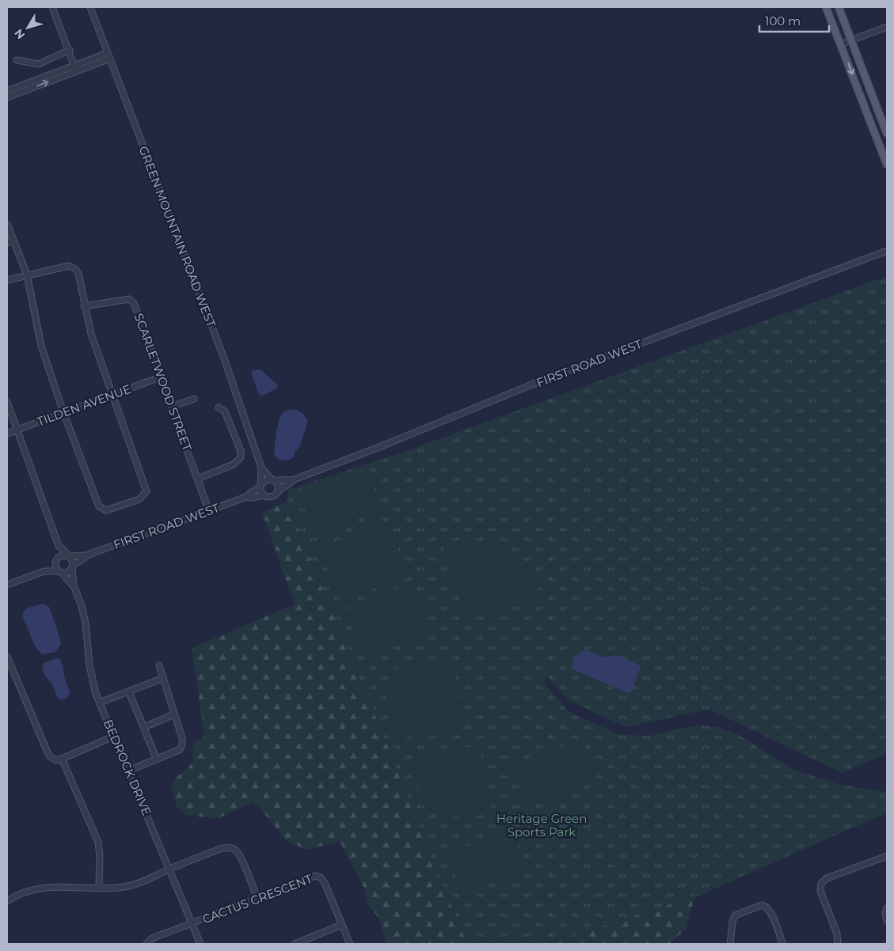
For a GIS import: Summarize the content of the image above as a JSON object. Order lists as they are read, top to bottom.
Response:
{
  "streets": {
    "street": [
      "GREEN MOUNTAIN ROAD WEST",
      "FIRST ROAD WEST",
      "SCARLETWOOD STREET",
      "TILDEN AVENUE",
      "BEDROCK DRIVE",
      "CACTUS CRESCENT"
    ]
  },
  "crossings": [
    ["GREEN MOUNTAIN ROAD WEST", "FIRST ROAD WEST"],
    ["FIRST ROAD WEST", "SCARLETWOOD STREET"],
    ["FIRST ROAD WEST", "BEDROCK DRIVE"],
    ["SCARLETWOOD STREET", "TILDEN AVENUE"],
    ["BEDROCK DRIVE", "CACTUS CRESCENT"]
  ],
  "parks": ["Heritage Green Sports Park"],
  "scale_bar": "100 m",
  "north": "bottom left"
}
